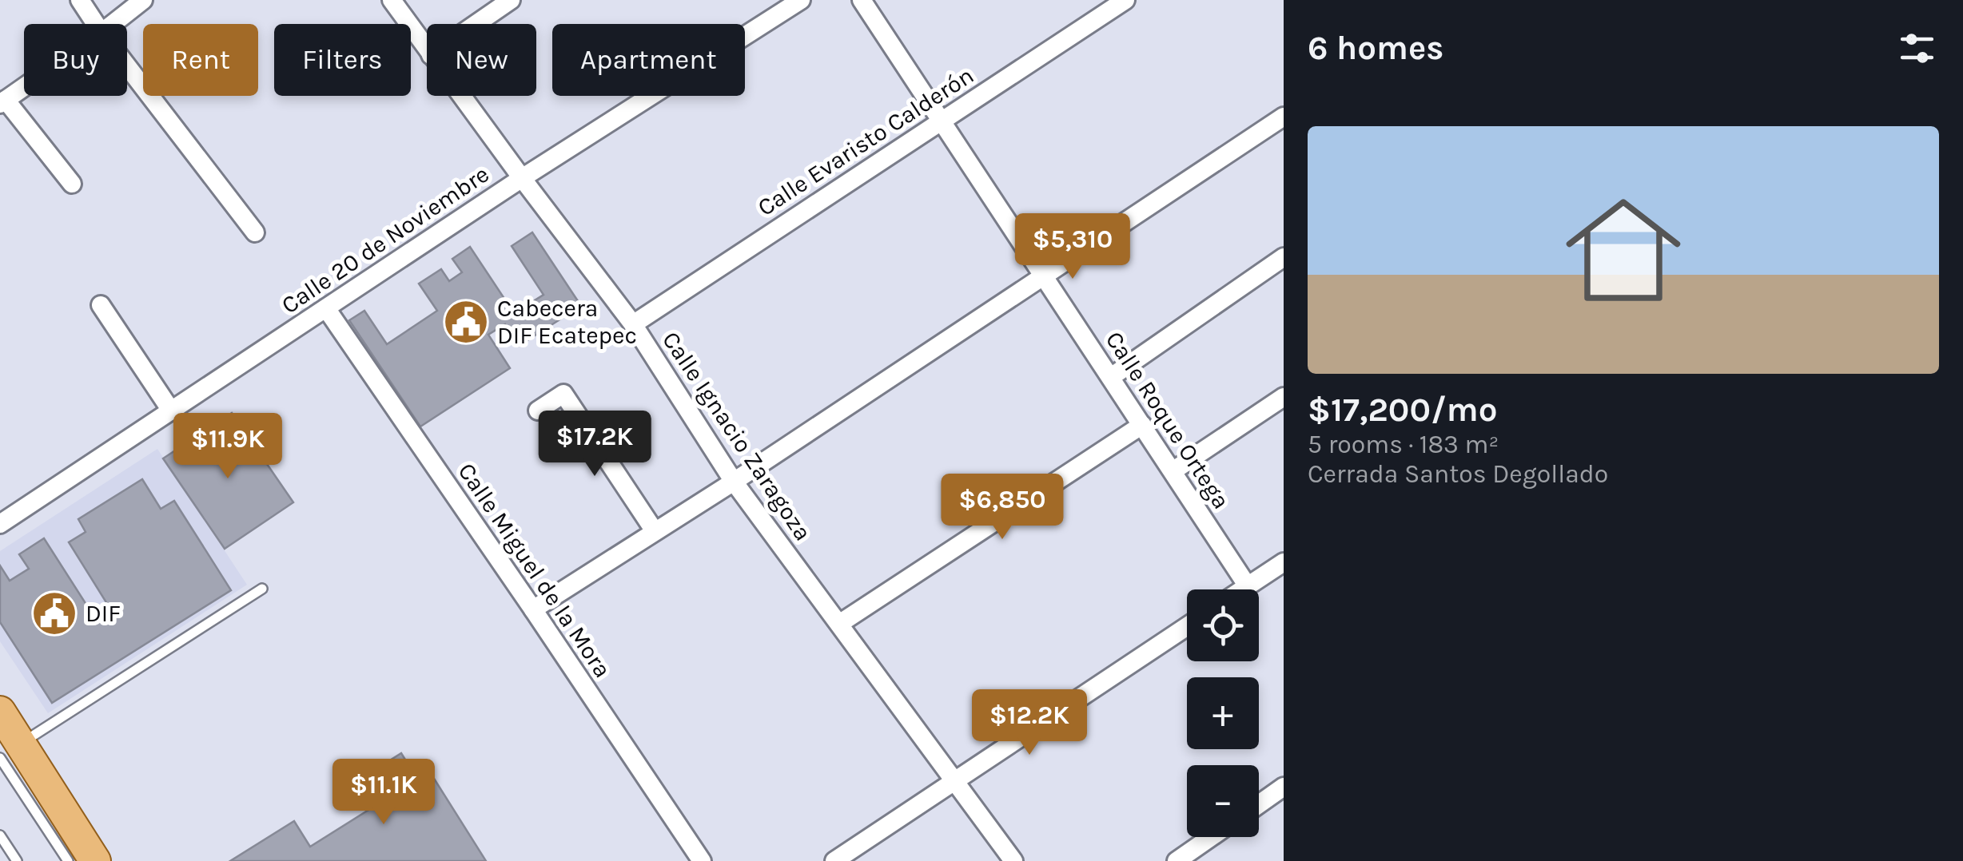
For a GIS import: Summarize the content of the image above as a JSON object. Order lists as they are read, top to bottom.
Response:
{
  "streets": {
    "street": [
      "Calle Evaristo Calderón",
      "Calle 20 de Noviembre",
      "Calle Roque Ortega",
      "Calle Ignacio Zaragoza",
      "Calle Miguel de la Mora"
    ]
  },
  "crossings": [
    ["Calle Evaristo Calderón", "Calle Roque Ortega"],
    ["Calle Evaristo Calderón", "Calle Ignacio Zaragoza"],
    ["Calle 20 de Noviembre", "Calle Ignacio Zaragoza"],
    ["Calle 20 de Noviembre", "Calle Miguel de la Mora"]
  ],
  "places": {
    "public building": ["Cabecera DIF Ecatepec", "DIF"]
  },
  "page": {
    "heading": "6 homes",
    "chip": [
      "Buy",
      "Rent",
      "Filters",
      "New",
      "Apartment"
    ],
    "list": [
      {
        "name": "$17,200/mo",
        "note": "5 rooms · 183 m² · Cerrada Santos Degollado"
      }
    ],
    "price": [
      "$5,310",
      "$17.2K",
      "$11.9K",
      "$6,850",
      "$12.2K",
      "$11.1K"
    ],
    "map_buttons": ["+", "−"]
  }
}
